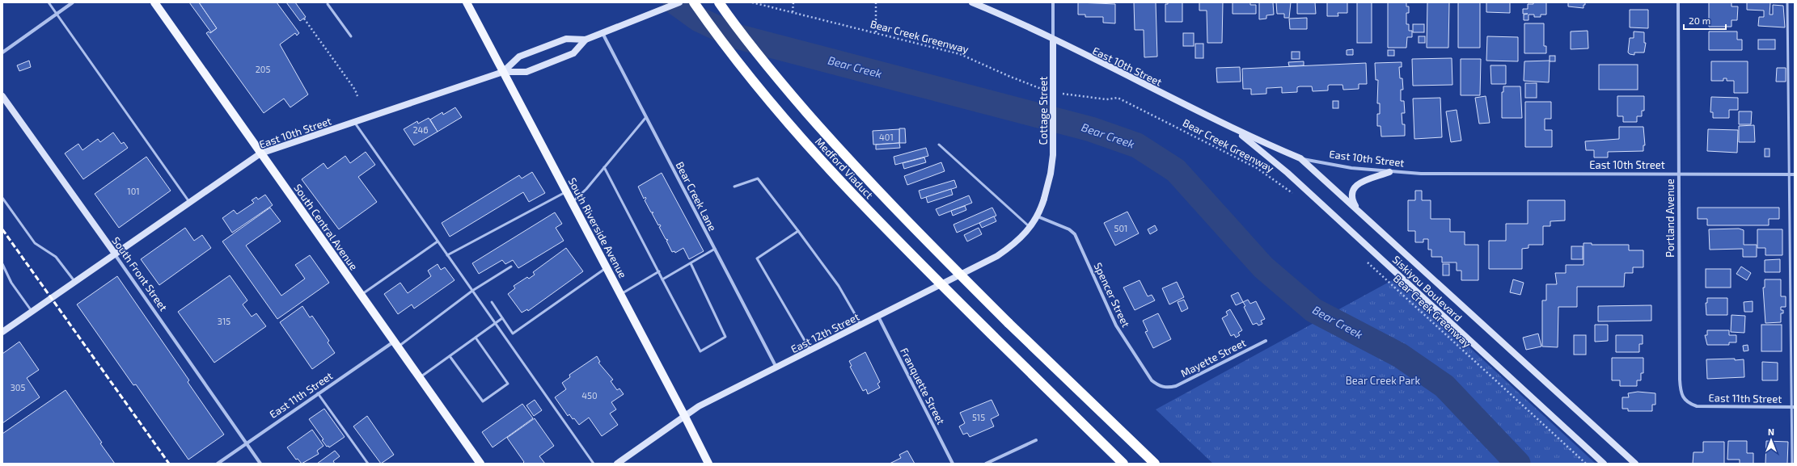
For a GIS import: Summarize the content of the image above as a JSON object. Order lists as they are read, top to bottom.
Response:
{
  "streets": {
    "highway": ["Medford Viaduct"],
    "main road": ["South Central Avenue", "South Riverside Avenue"],
    "street": [
      "East 10th Street",
      "Cottage Street",
      "Bear Creek Lane",
      "Portland Avenue",
      "South Front Street",
      "Siskiyou Boulevard",
      "Spencer Street",
      "East 12th Street",
      "Mayette Street",
      "Franquette Street",
      "East 11th Street"
    ],
    "path": ["Bear Creek Greenway"]
  },
  "crossings": [
    ["East 10th Street", "Cottage Street"],
    ["East 10th Street", "Bear Creek Lane"],
    ["East 10th Street", "Portland Avenue"],
    ["East 10th Street", "South Central Avenue"],
    ["East 10th Street", "South Riverside Avenue"],
    ["East 10th Street", "South Front Street"],
    ["East 10th Street", "Siskiyou Boulevard"],
    ["Cottage Street", "Spencer Street"],
    ["Cottage Street", "East 12th Street"],
    ["Bear Creek Lane", "East 12th Street"],
    ["Portland Avenue", "East 11th Street"],
    ["South Central Avenue", "East 11th Street"],
    ["South Riverside Avenue", "East 12th Street"],
    ["South Front Street", "East 11th Street"],
    ["Spencer Street", "East 12th Street"],
    ["Spencer Street", "Mayette Street"],
    ["East 12th Street", "Franquette Street"]
  ],
  "water": ["Bear Creek"],
  "parks": ["Bear Creek Park"],
  "house_numbers": [
    "205",
    "246",
    "401",
    "101",
    "501",
    "315",
    "305",
    "450",
    "515"
  ],
  "scale_bar": "20 m",
  "north": "top"
}
